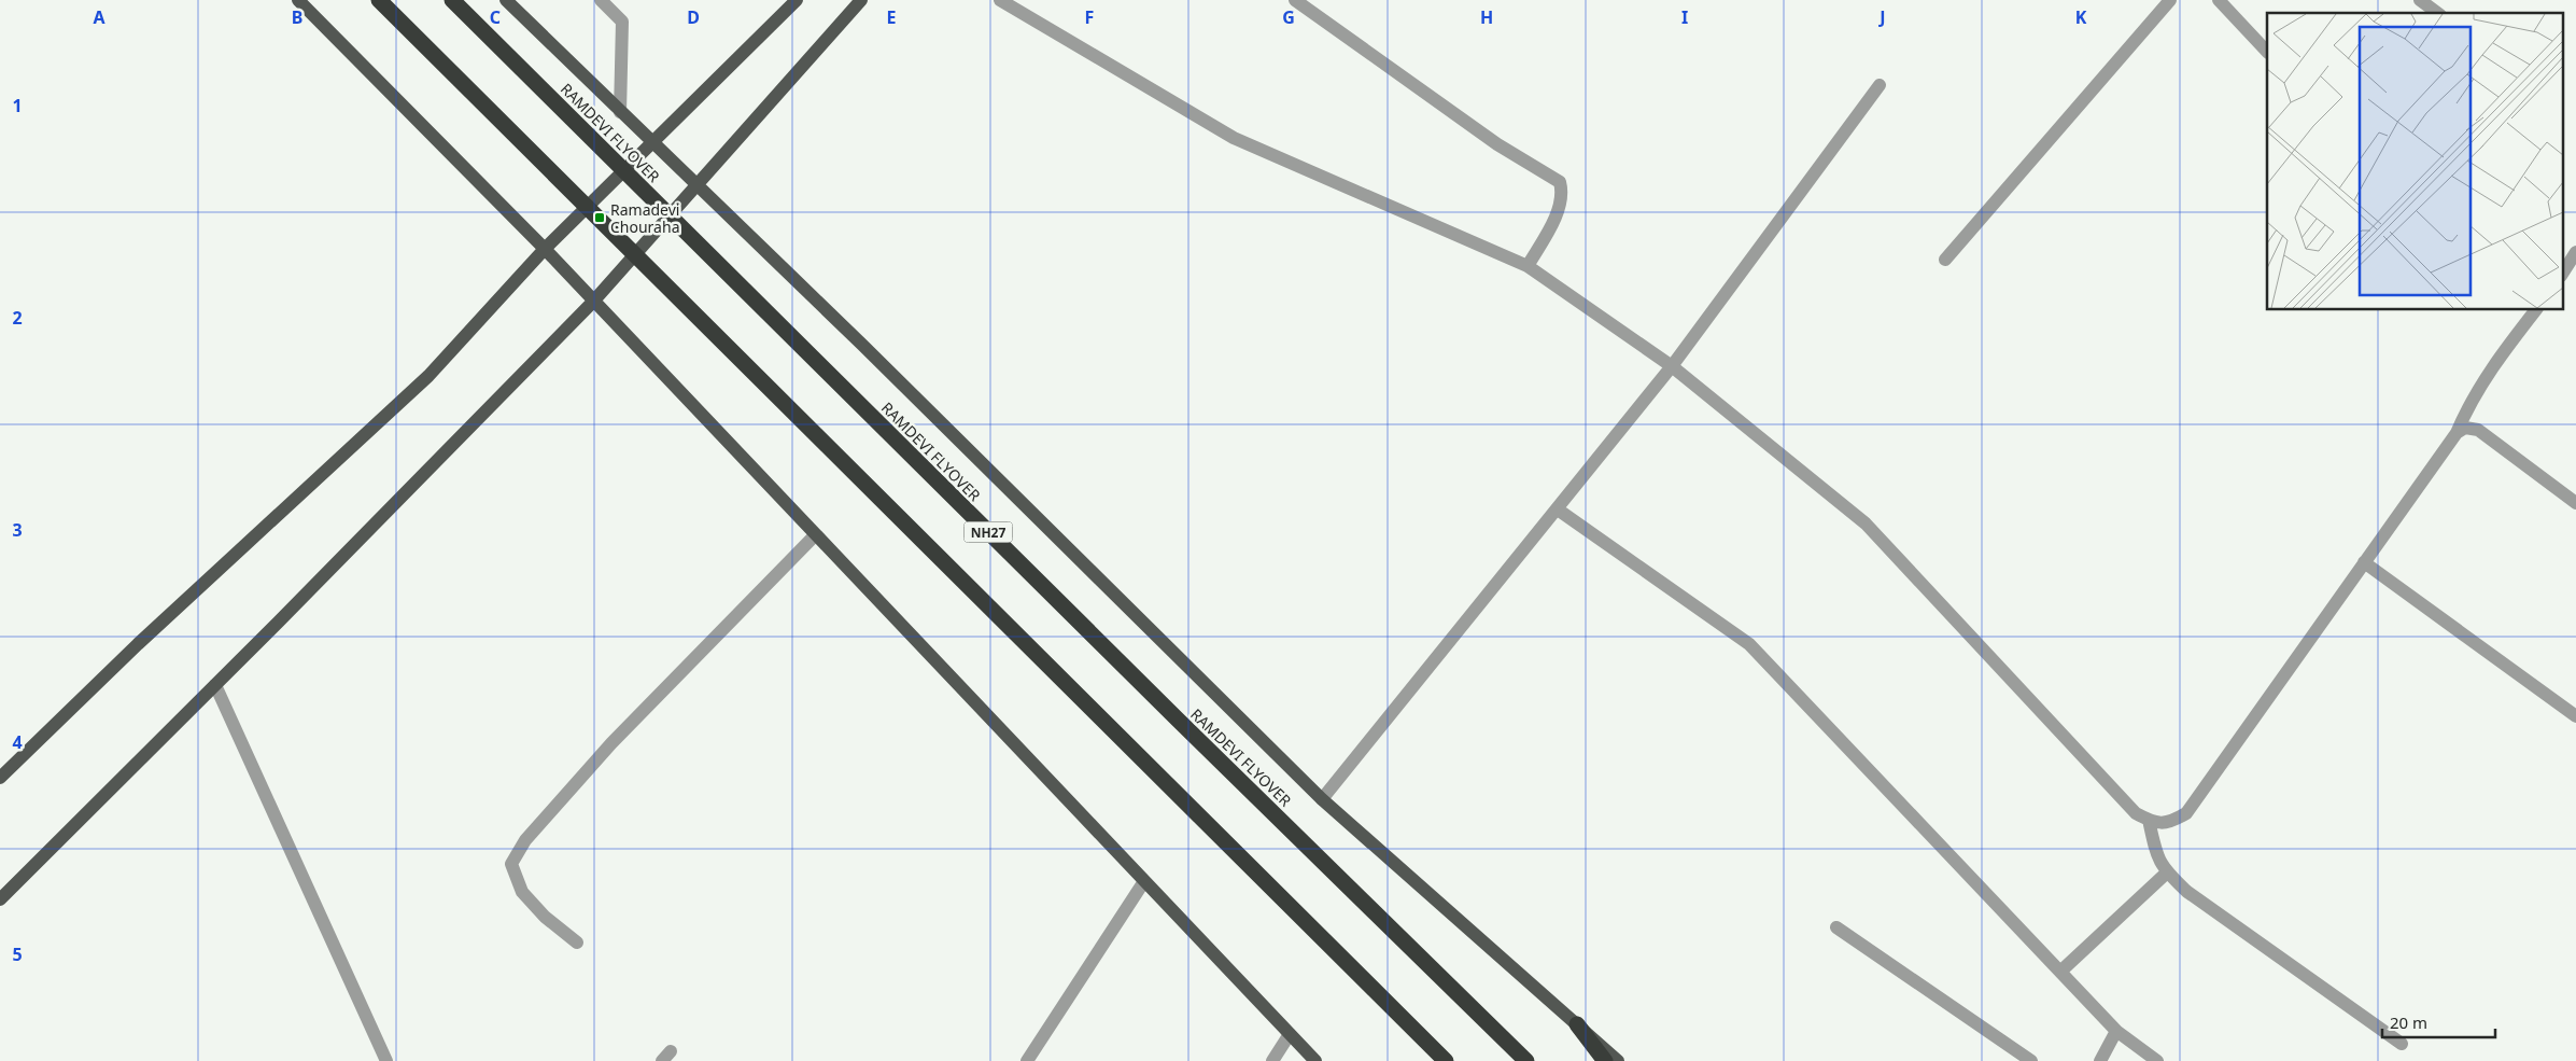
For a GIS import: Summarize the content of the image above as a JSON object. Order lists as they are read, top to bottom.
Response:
{
  "streets": {
    "highway": ["RAMDEVI FLYOVER", "NH27"]
  },
  "places": {
    "transit": ["Ramadevi Chouraha"]
  },
  "scale_bar": "20 m",
  "grid": {
    "columns": [
      "A",
      "B",
      "C",
      "D",
      "E",
      "F",
      "G",
      "H",
      "I",
      "J",
      "K"
    ],
    "rows": [
      "1",
      "2",
      "3",
      "4",
      "5"
    ]
  }
}
